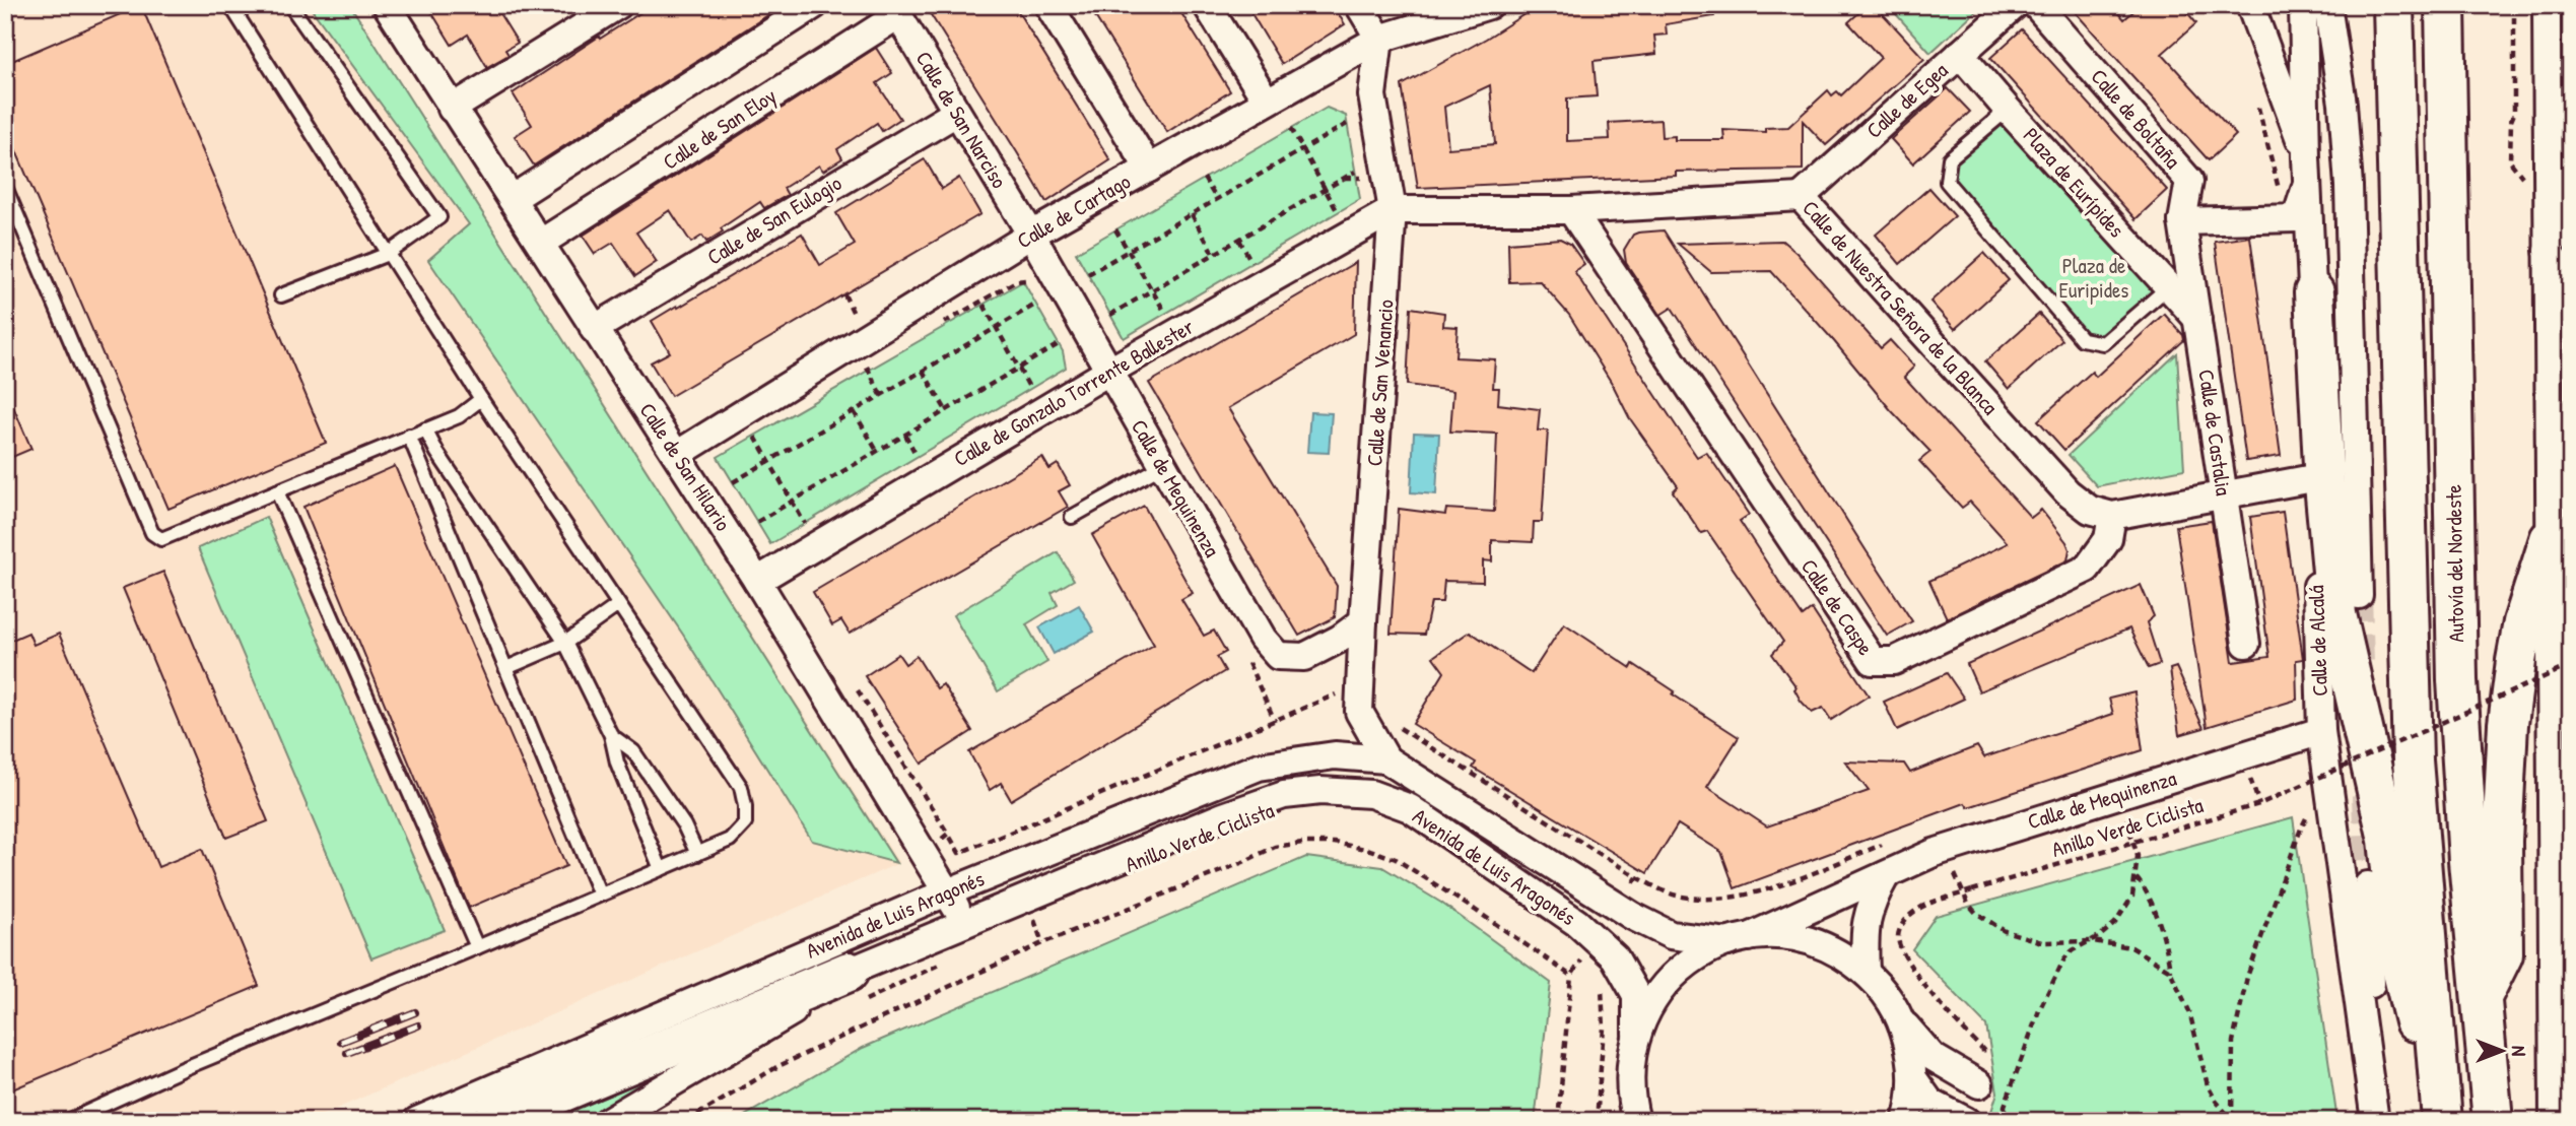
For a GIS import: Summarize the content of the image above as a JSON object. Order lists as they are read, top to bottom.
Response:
{
  "streets": {
    "highway": ["Autovía del Nordeste"],
    "street": [
      "Calle de Egea",
      "Calle de Boltaña",
      "Calle de San Narciso",
      "Calle de San Eloy",
      "Plaza de Eurípides",
      "Calle de Cartago",
      "Calle de San Eulogio",
      "Calle de Nuestra Señora de la Blanca",
      "Calle de San Venancio",
      "Calle de Gonzalo Torrente Ballester",
      "Calle de Castalia",
      "Calle de San Hilario",
      "Calle de Mequinenza",
      "Calle de Caspe",
      "Calle de Alcalá",
      "Avenida de Luis Aragonés"
    ],
    "path": ["Anillo Verde Ciclista"]
  },
  "crossings": [
    ["Calle de Egea", "Plaza de Eurípides"],
    ["Calle de Egea", "Calle de Nuestra Señora de la Blanca"],
    ["Calle de Boltaña", "Calle de Castalia"],
    ["Calle de San Narciso", "Calle de San Eloy"],
    ["Calle de San Narciso", "Calle de Cartago"],
    ["Calle de San Narciso", "Calle de San Eulogio"],
    ["Calle de San Narciso", "Calle de Mequinenza"],
    ["Calle de San Eloy", "Calle de San Hilario"],
    ["Plaza de Eurípides", "Calle de Castalia"],
    ["Calle de Cartago", "Calle de San Venancio"],
    ["Calle de Cartago", "Calle de San Hilario"],
    ["Calle de Cartago", "Calle de Mequinenza"],
    ["Calle de San Eulogio", "Calle de San Hilario"],
    ["Calle de Nuestra Señora de la Blanca", "Calle de San Venancio"],
    ["Calle de Nuestra Señora de la Blanca", "Calle de Gonzalo Torrente Ballester"],
    ["Calle de Nuestra Señora de la Blanca", "Calle de Caspe"],
    ["Calle de San Venancio", "Calle de Gonzalo Torrente Ballester"],
    ["Calle de San Venancio", "Calle de Mequinenza"],
    ["Calle de San Venancio", "Avenida de Luis Aragonés"],
    ["Calle de Gonzalo Torrente Ballester", "Calle de San Hilario"],
    ["Calle de Gonzalo Torrente Ballester", "Calle de Mequinenza"],
    ["Calle de San Hilario", "Avenida de Luis Aragonés"],
    ["Calle de Mequinenza", "Calle de Alcalá"],
    ["Calle de Mequinenza", "Avenida de Luis Aragonés"]
  ],
  "parks": ["Plaza de Euripides"],
  "north": "right"
}
